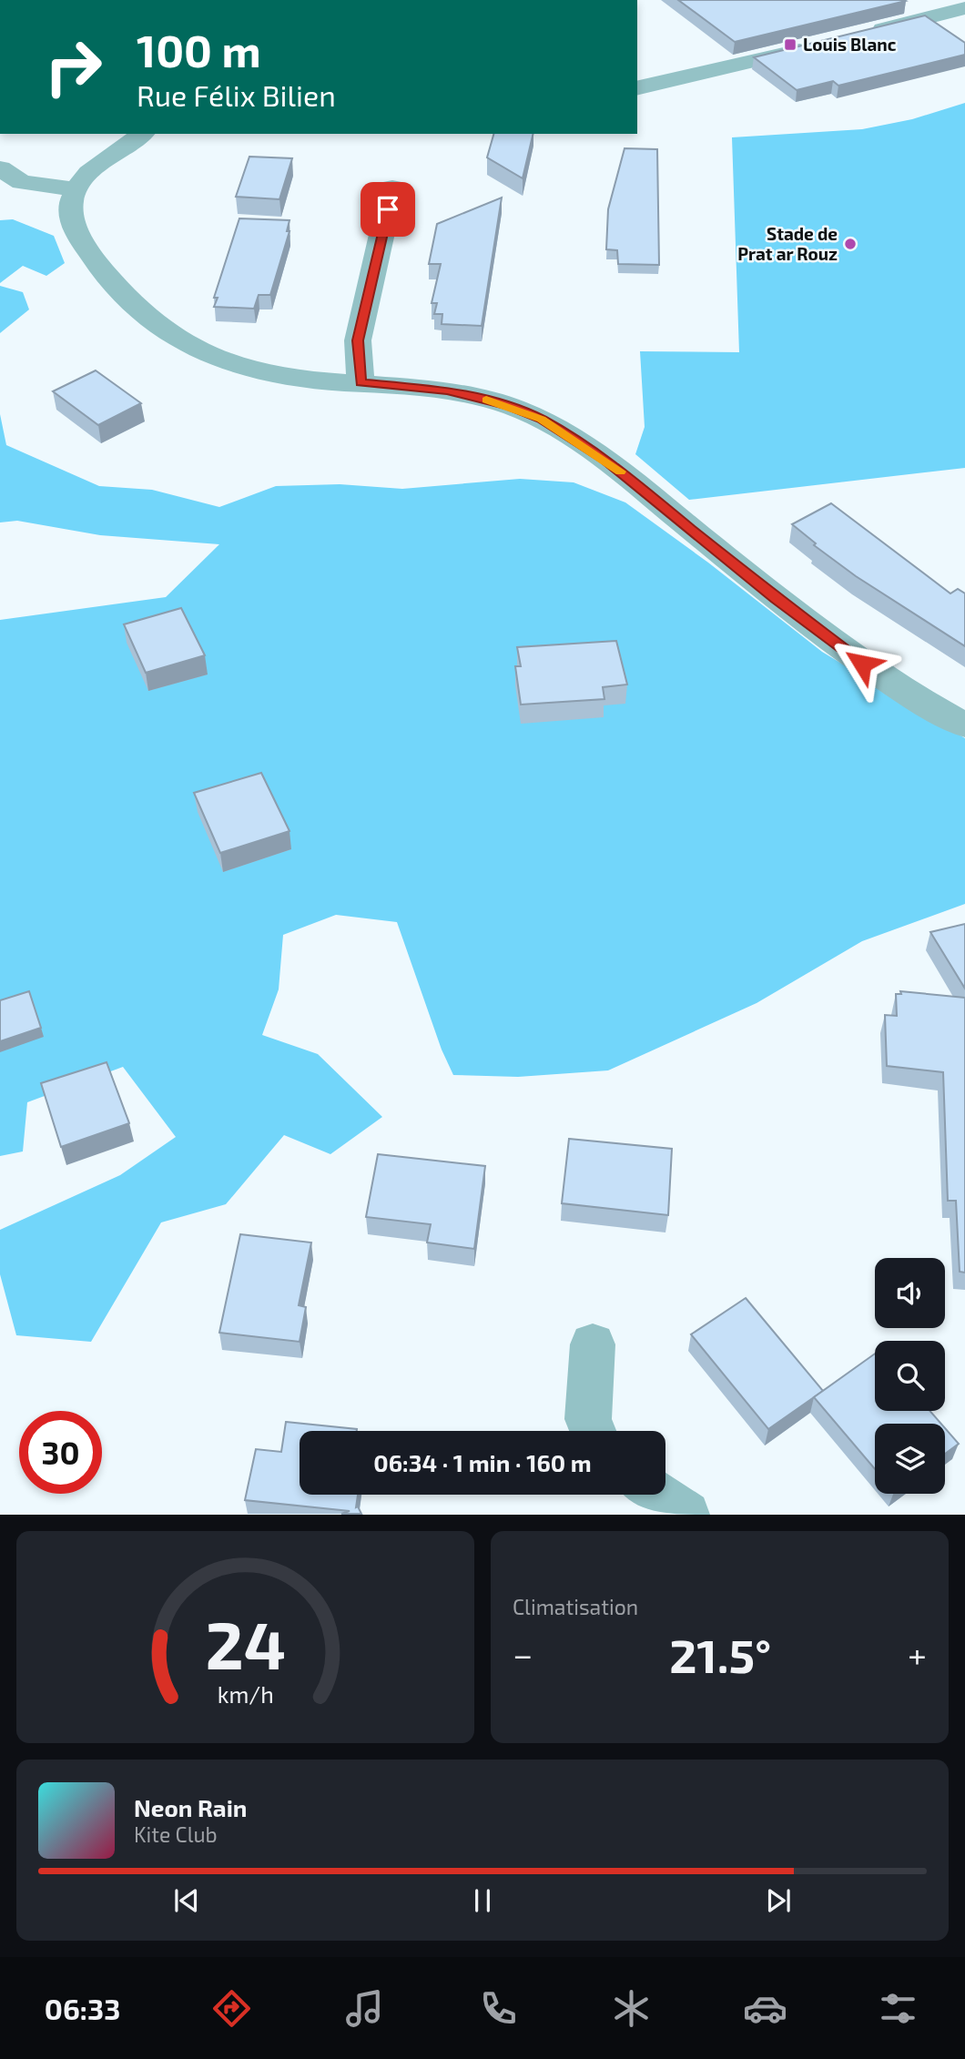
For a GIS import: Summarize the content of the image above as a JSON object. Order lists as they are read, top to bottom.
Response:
{
  "places": {
    "transit": ["Louis Blanc"],
    "other": ["Stade de Prat ar Rouz"]
  },
  "page": {
    "turn": ["100 m", "Rue Félix Bilien"],
    "limit": "30",
    "trip": "06:34 · 1 min · 160 m",
    "tile": "Climatisation",
    "heat": ["−", "21.5°", "+"],
    "song": ["Neon Rain", "Kite Club"],
    "tabs": "06:33",
    "gauge": ["24", "km/h"]
  }
}
